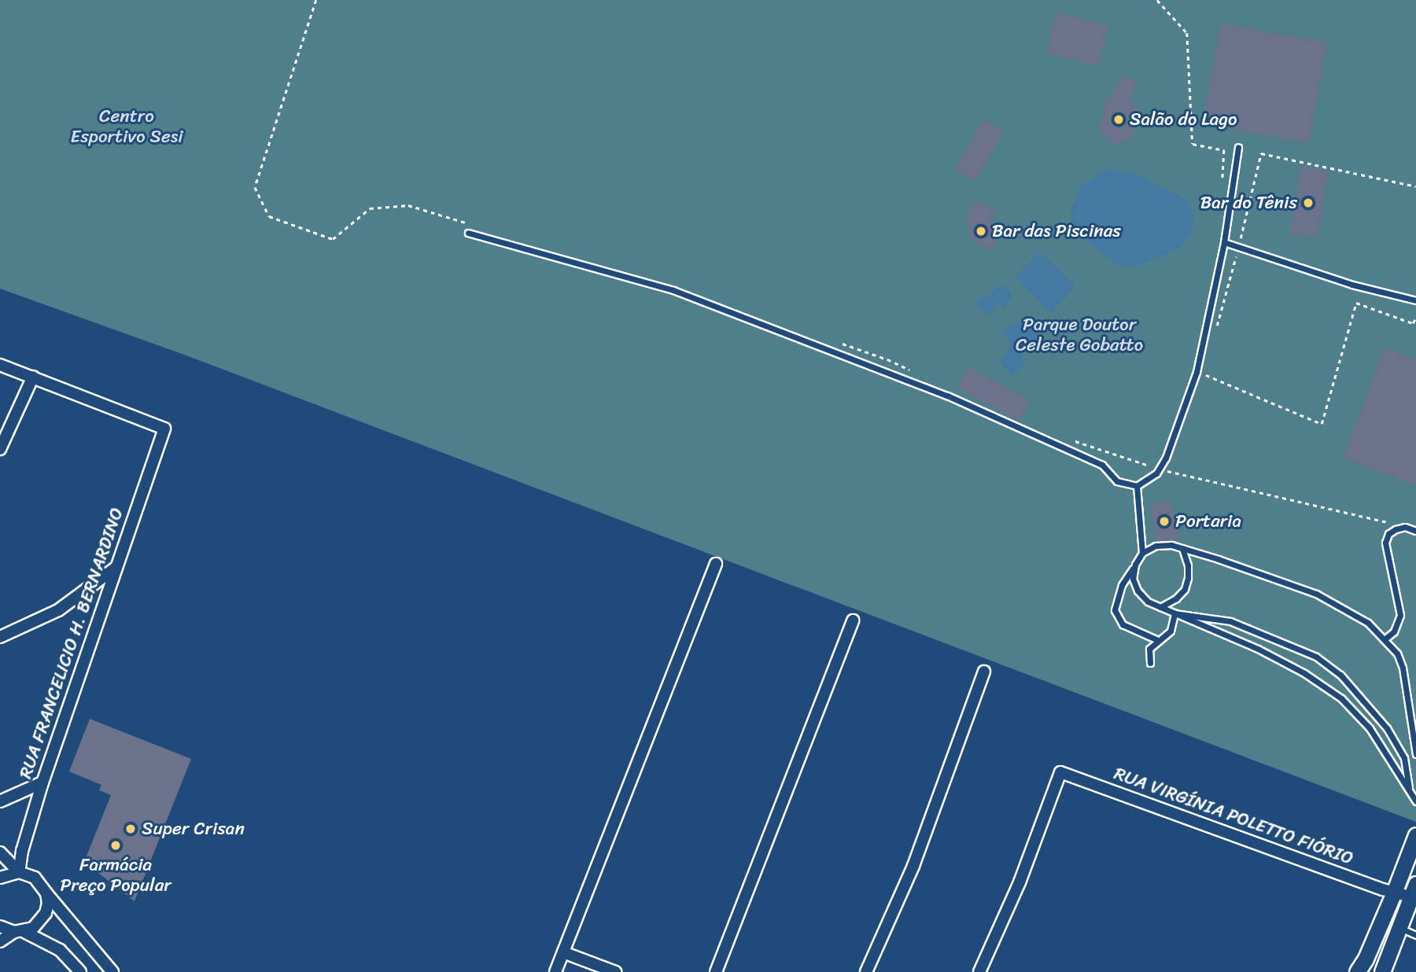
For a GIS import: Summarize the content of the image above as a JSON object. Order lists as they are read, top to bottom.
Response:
{
  "streets": {
    "street": ["RUA FRANCELICIO H. BERNARDINO", "RUA VIRGÍNIA POLETTO FIÓRIO"]
  },
  "parks": ["Centro Esportivo Sesi", "Parque Doutor Celeste Gobatto"],
  "places": [
    "Salão do Lago",
    "Bar do Tênis",
    "Bar das Piscinas",
    "Portaria",
    "Super Crisan",
    "Farmácia Preço Popular"
  ]
}
